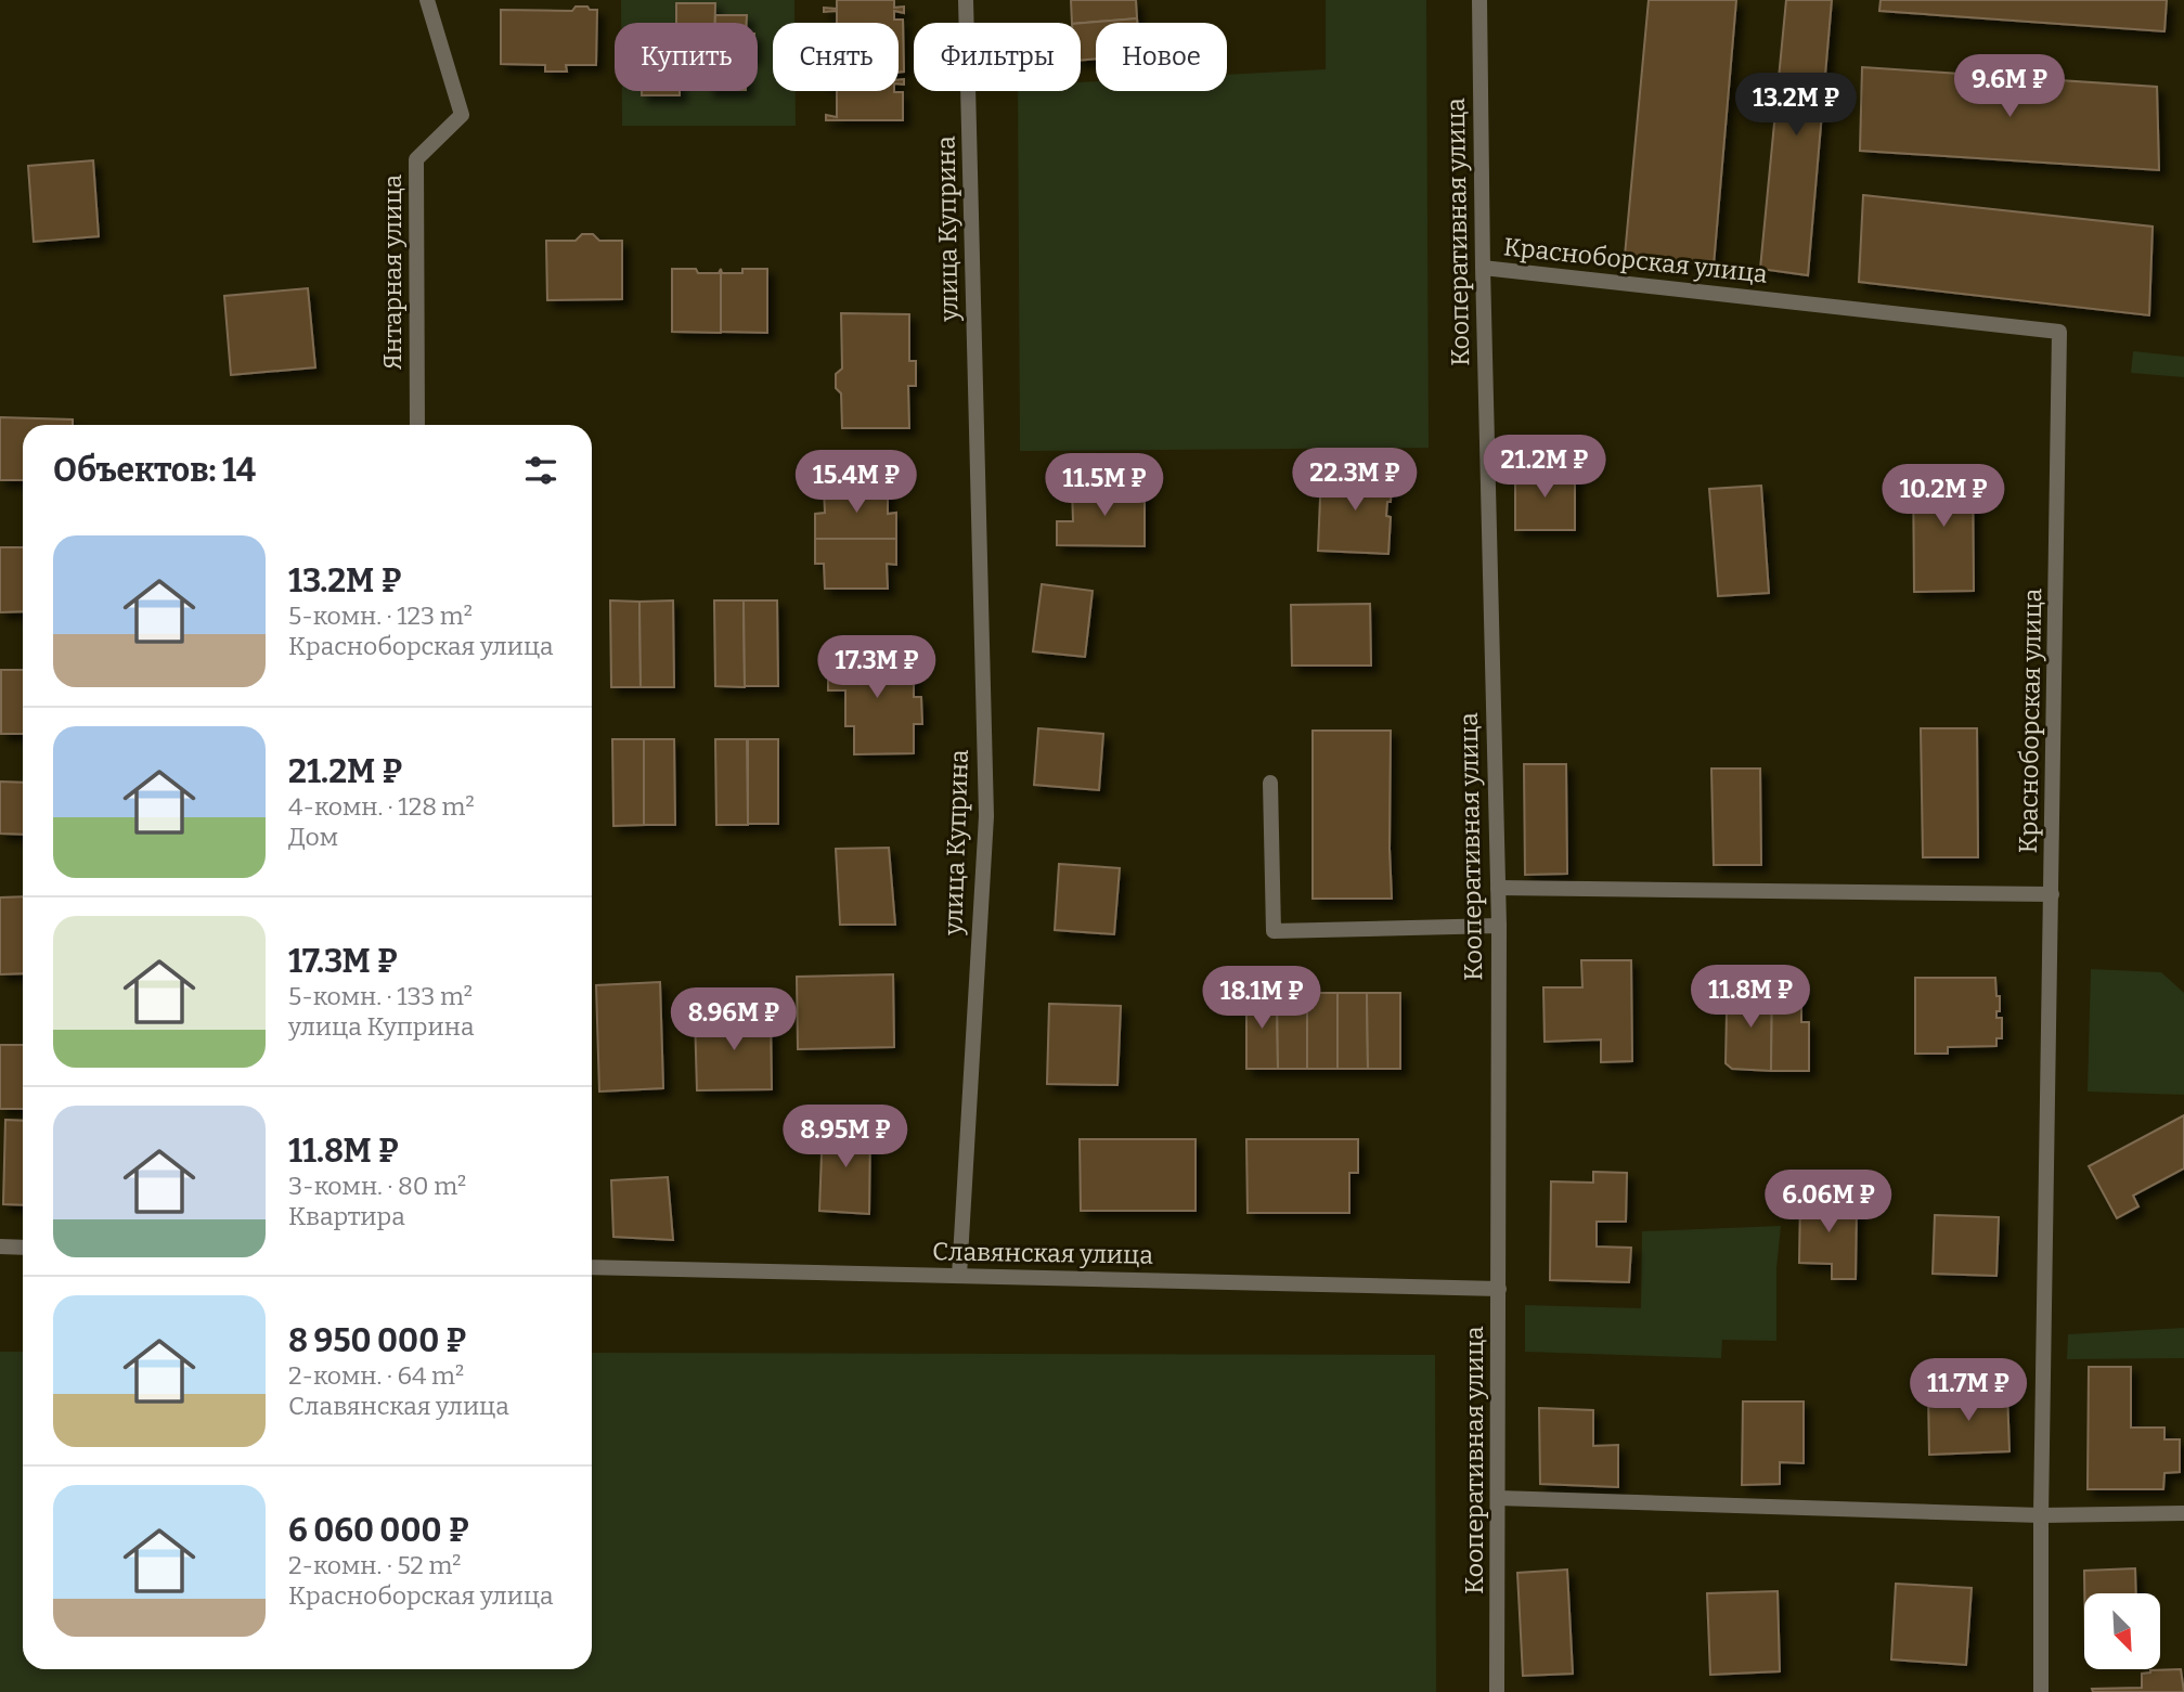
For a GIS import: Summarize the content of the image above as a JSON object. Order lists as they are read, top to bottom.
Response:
{
  "streets": {
    "street": [
      "улица Куприна",
      "Кооперативная улица",
      "Красноборская улица",
      "Янтарная улица",
      "Славянская улица"
    ]
  },
  "crossings": [
    ["улица Куприна", "Славянская улица"],
    ["Кооперативная улица", "Красноборская улица"],
    ["Кооперативная улица", "Славянская улица"]
  ],
  "north": "bottom right",
  "page": {
    "chip": [
      "Купить",
      "Снять",
      "Фильтры",
      "Новое"
    ],
    "price": [
      "9.6M ₽",
      "13.2M ₽",
      "21.2M ₽",
      "22.3M ₽",
      "15.4M ₽",
      "11.5M ₽",
      "10.2M ₽",
      "17.3M ₽",
      "11.8M ₽",
      "18.1M ₽",
      "8.96M ₽",
      "8.95M ₽",
      "6.06M ₽",
      "11.7M ₽"
    ],
    "heading": "Объектов: 14",
    "list": [
      {
        "name": "13.2M ₽",
        "note": "5-комн. · 123 m² · Красноборская улица"
      },
      {
        "name": "21.2M ₽",
        "note": "4-комн. · 128 m² · Дом"
      },
      {
        "name": "17.3M ₽",
        "note": "5-комн. · 133 m² · улица Куприна"
      },
      {
        "name": "11.8M ₽",
        "note": "3-комн. · 80 m² · Квартира"
      },
      {
        "name": "8 950 000 ₽",
        "note": "2-комн. · 64 m² · Славянская улица"
      },
      {
        "name": "6 060 000 ₽",
        "note": "2-комн. · 52 m² · Красноборская улица"
      }
    ]
  }
}
